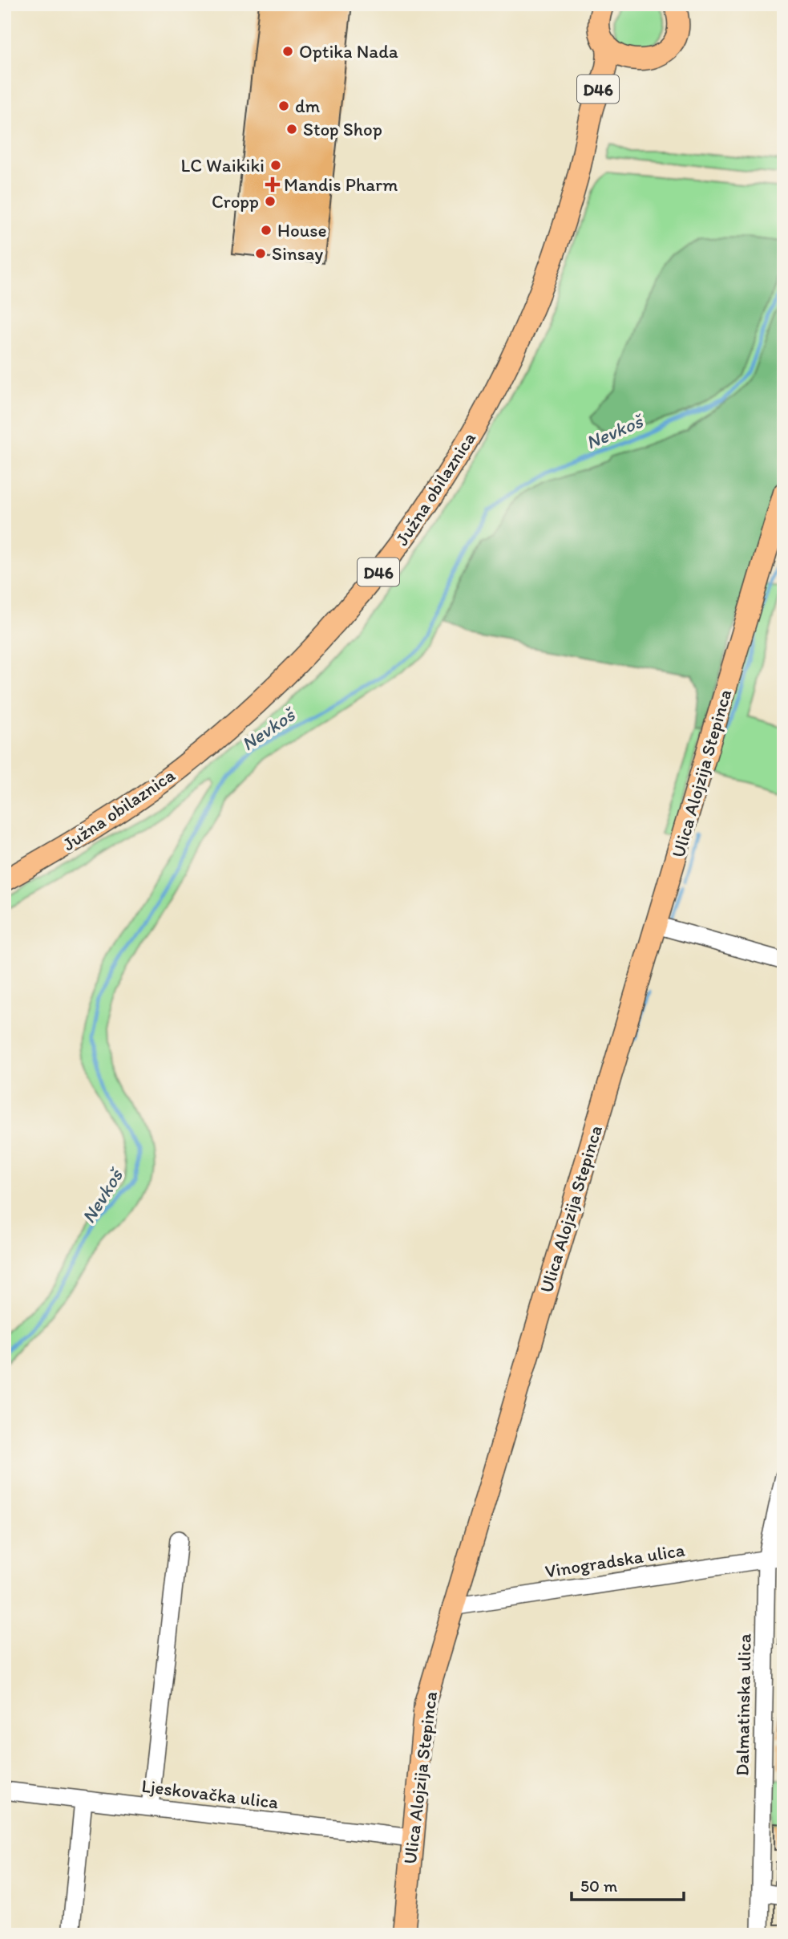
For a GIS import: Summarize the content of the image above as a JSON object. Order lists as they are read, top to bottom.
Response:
{
  "streets": {
    "main road": ["D46", "Južna obilaznica", "Ulica Alojzija Stepinca"],
    "street": ["Vinogradska ulica", "Dalmatinska ulica", "Ljeskovačka ulica"]
  },
  "crossings": [
    ["D46", "Južna obilaznica"],
    ["Ulica Alojzija Stepinca", "Vinogradska ulica"],
    ["Ulica Alojzija Stepinca", "Ljeskovačka ulica"],
    ["Vinogradska ulica", "Dalmatinska ulica"]
  ],
  "water": ["Nevkoš"],
  "places": {
    "other": [
      "Optika Nada",
      "dm",
      "Stop Shop",
      "LC Waikiki",
      "Cropp",
      "House",
      "Sinsay"
    ],
    "health": ["Mandis Pharm"]
  },
  "scale_bar": "50 m"
}
